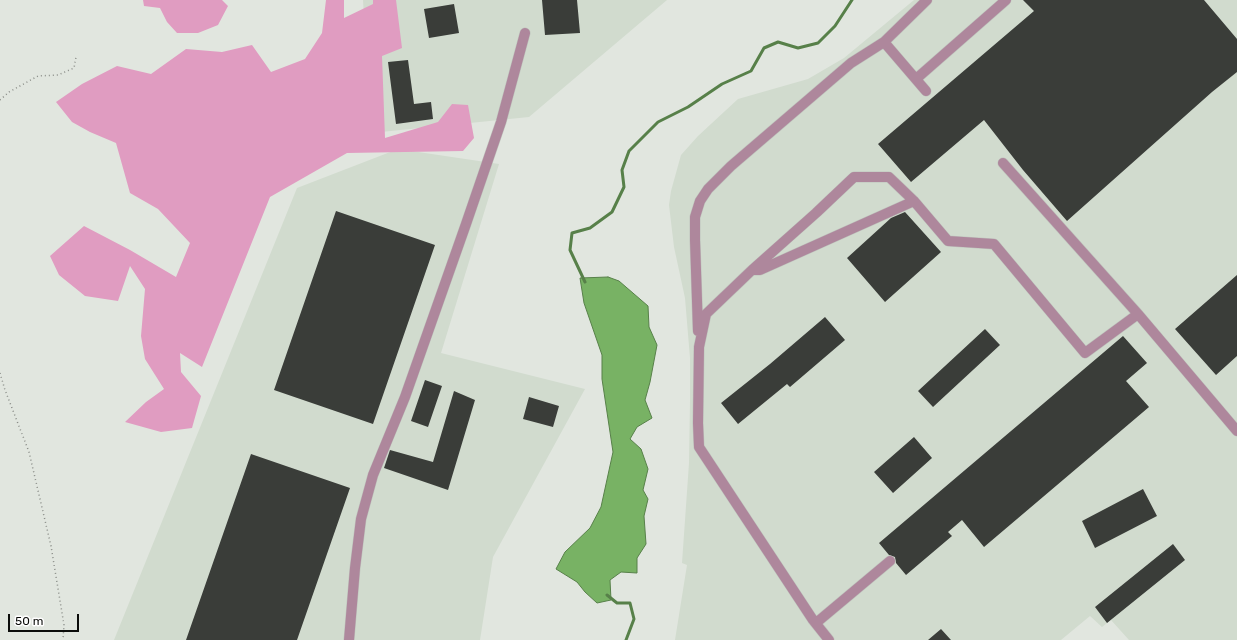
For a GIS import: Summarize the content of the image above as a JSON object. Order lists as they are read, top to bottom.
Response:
{
  "scale_bar": "50 m"
}
